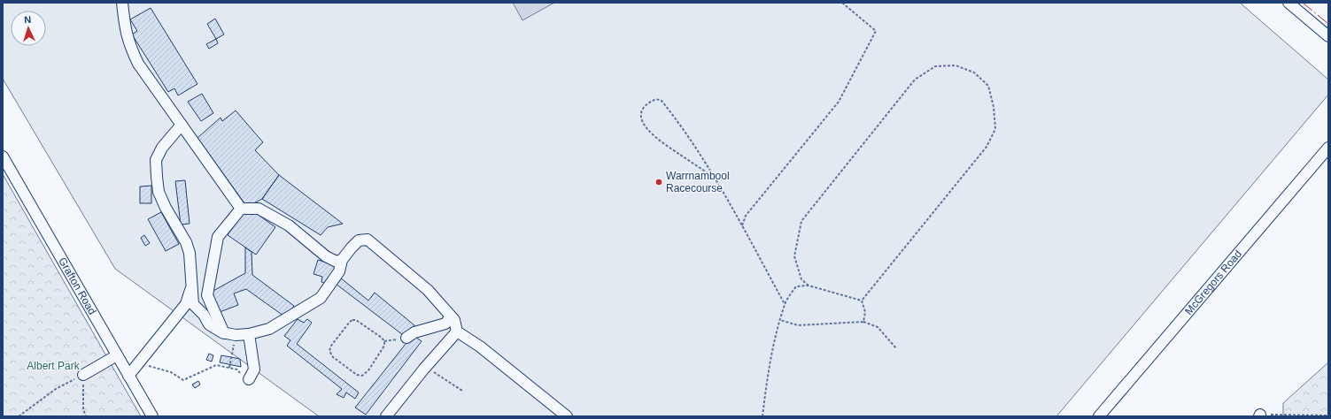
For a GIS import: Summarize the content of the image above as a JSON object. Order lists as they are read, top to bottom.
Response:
{
  "streets": {
    "street": ["McGregors Road", "Grafton Road"]
  },
  "parks": ["Albert Park"],
  "places": ["Warrnambool Racecourse"],
  "north": "top"
}
